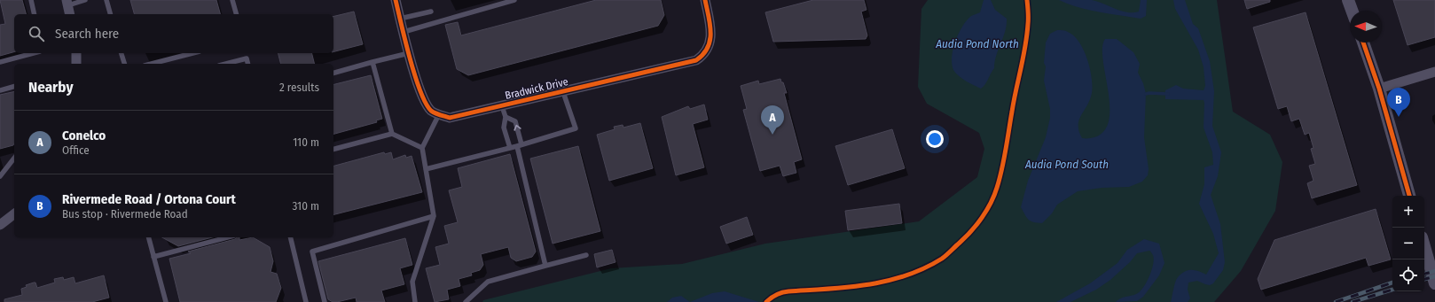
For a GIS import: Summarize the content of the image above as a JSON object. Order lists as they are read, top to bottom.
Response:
{
  "streets": {
    "street": ["Bradwick Drive"]
  },
  "water": ["Audia Pond North", "Audia Pond South"],
  "north": "left",
  "page": {
    "search": "Search here",
    "heading": ["Nearby", "2 results"],
    "pins": ["B", "A"],
    "list": [
      {
        "mark": "A",
        "name": "Conelco",
        "note": "Office",
        "value": "110 m"
      },
      {
        "mark": "B",
        "name": "Rivermede Road / Ortona Court",
        "note": "Bus stop · Rivermede Road",
        "value": "310 m"
      }
    ],
    "map_buttons": ["+", "−"]
  }
}
